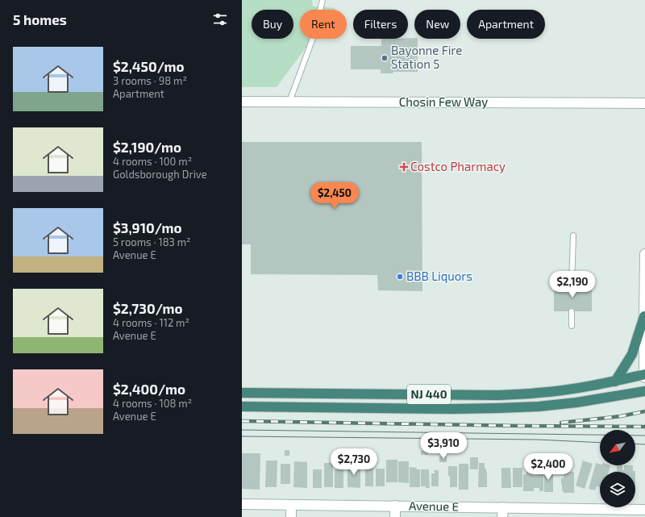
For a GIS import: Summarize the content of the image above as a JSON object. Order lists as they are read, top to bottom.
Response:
{
  "streets": {
    "highway": ["NJ 440"],
    "street": ["Chosin Few Way", "Avenue E"]
  },
  "places": {
    "other": ["Bayonne Fire Station 5", "BBB Liquors"],
    "health": ["Costco Pharmacy"]
  },
  "north": "bottom left",
  "page": {
    "heading": "5 homes",
    "chip": [
      "Buy",
      "Rent",
      "Filters",
      "New",
      "Apartment"
    ],
    "list": [
      {
        "name": "$2,450/mo",
        "note": "3 rooms · 98 m² · Apartment"
      },
      {
        "name": "$2,190/mo",
        "note": "4 rooms · 100 m² · Goldsborough Drive"
      },
      {
        "name": "$3,910/mo",
        "note": "5 rooms · 183 m² · Avenue E"
      },
      {
        "name": "$2,730/mo",
        "note": "4 rooms · 112 m² · Avenue E"
      },
      {
        "name": "$2,400/mo",
        "note": "4 rooms · 108 m² · Avenue E"
      }
    ],
    "price": [
      "$2,450",
      "$2,190",
      "$3,910",
      "$2,730",
      "$2,400"
    ]
  }
}
